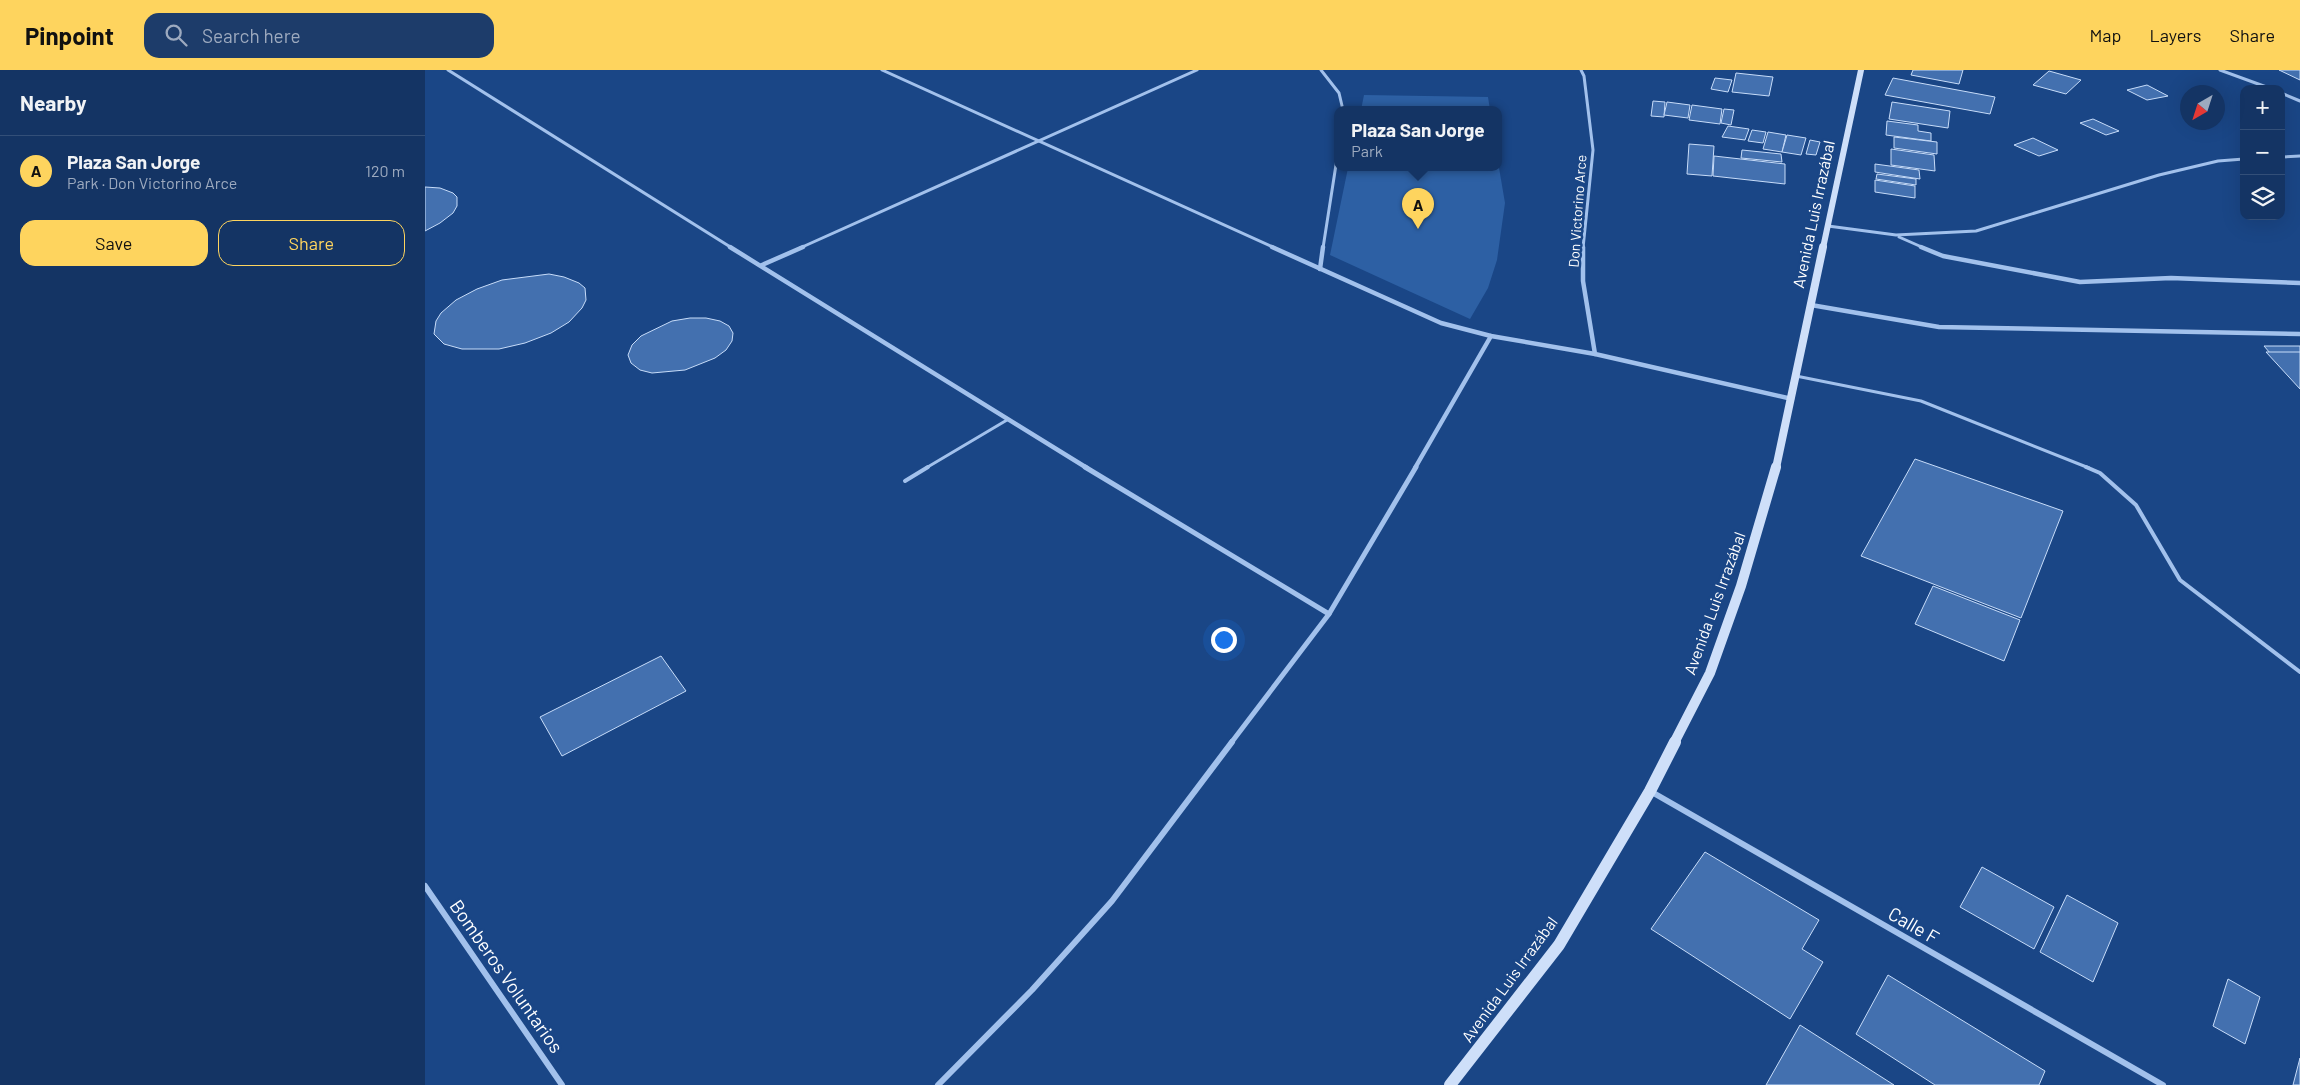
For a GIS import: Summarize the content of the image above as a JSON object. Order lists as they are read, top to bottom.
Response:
{
  "streets": {
    "main road": ["Avenida Luis Irrazábal"],
    "street": ["Don Victorino Arce", "Calle F", "Bomberos Voluntarios"]
  },
  "crossings": [
    ["Avenida Luis Irrazábal", "Calle F"]
  ],
  "north": "bottom left",
  "page": {
    "header": "Pinpoint",
    "search": "Search here",
    "nav": ["Map", "Layers", "Share"],
    "heading": "Nearby",
    "map_buttons": ["+", "−"],
    "popup": ["Plaza San Jorge", "Park"],
    "list": [
      {
        "mark": "A",
        "name": "Plaza San Jorge",
        "note": "Park · Don Victorino Arce",
        "value": "120 m"
      }
    ],
    "pins": "A",
    "buttons": ["Save", "Share"]
  }
}
